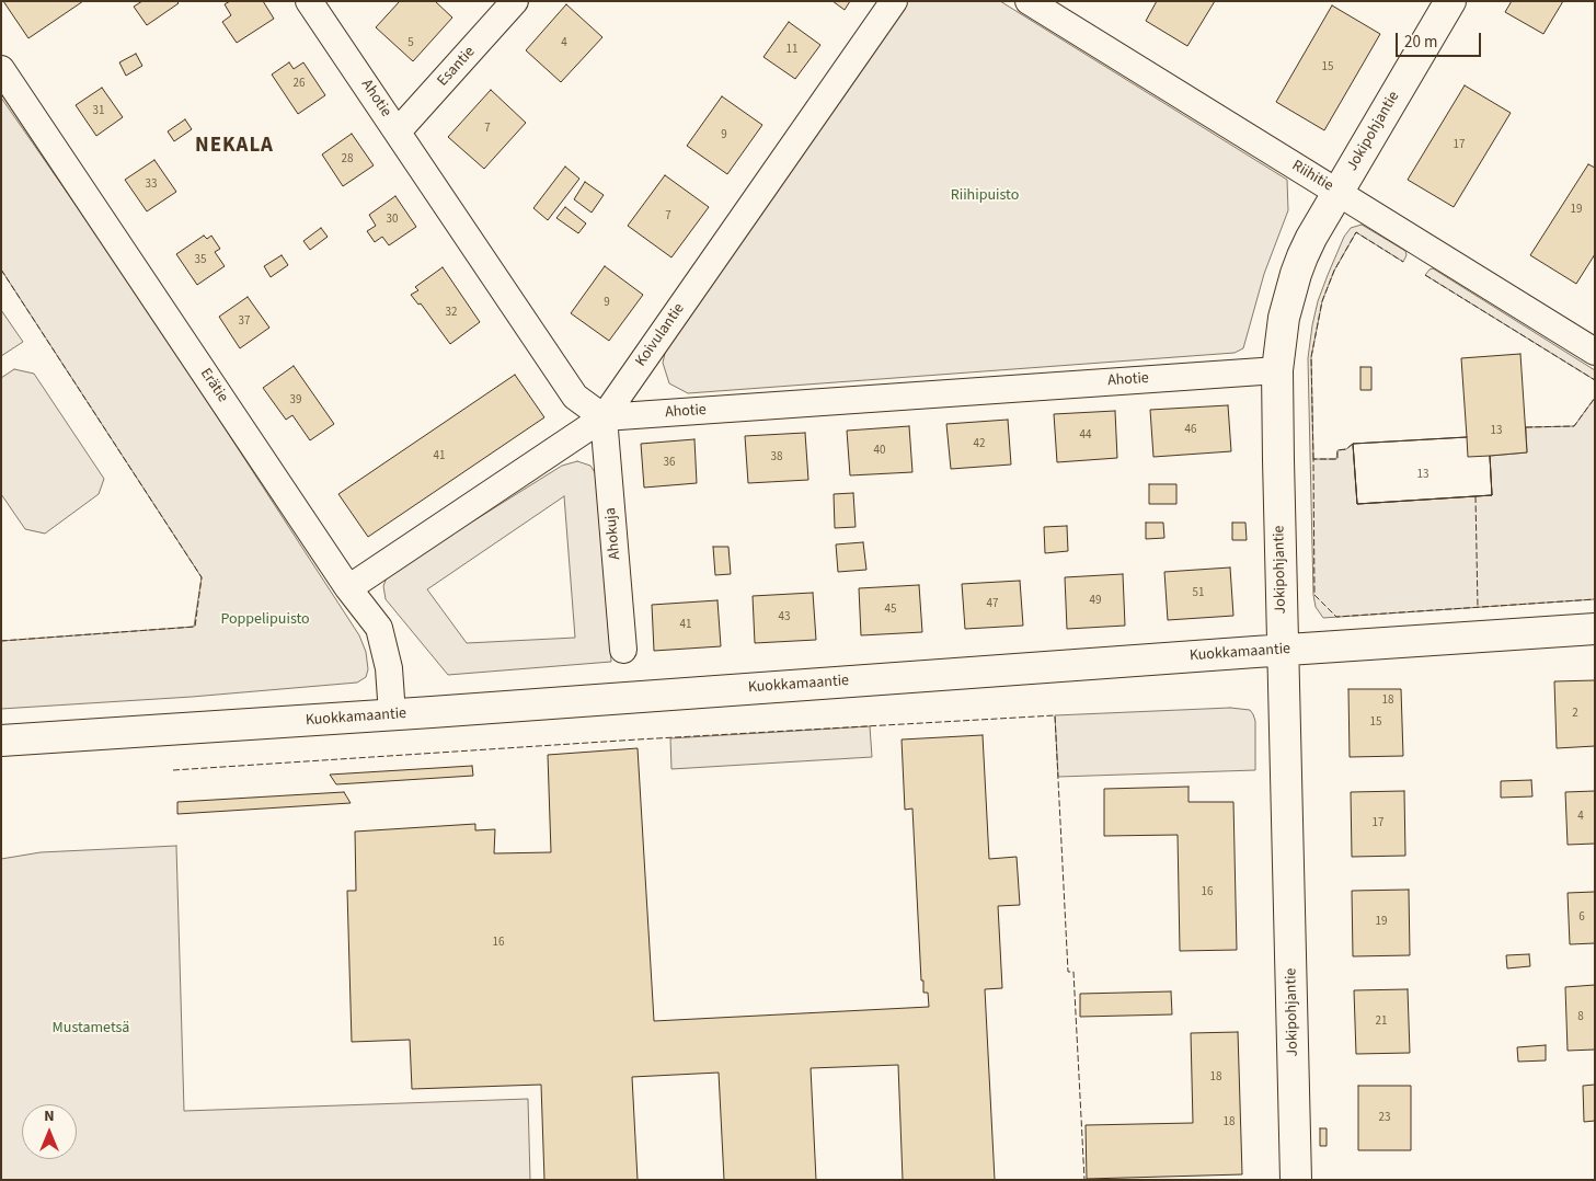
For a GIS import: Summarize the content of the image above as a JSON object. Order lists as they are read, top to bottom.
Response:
{
  "streets": {
    "main road": ["Jokipohjantie", "Kuokkamaantie"],
    "street": [
      "Esantie",
      "Ahotie",
      "Riihitie",
      "Koivulantie",
      "Erätie",
      "Ahokuja"
    ]
  },
  "crossings": [
    ["Esantie", "Ahotie"],
    ["Ahotie", "Jokipohjantie"],
    ["Ahotie", "Koivulantie"],
    ["Ahotie", "Ahokuja"],
    ["Jokipohjantie", "Riihitie"],
    ["Jokipohjantie", "Kuokkamaantie"],
    ["Koivulantie", "Erätie"],
    ["Koivulantie", "Ahokuja"],
    ["Erätie", "Kuokkamaantie"]
  ],
  "districts": ["NEKALA"],
  "parks": ["Riihipuisto", "Poppelipuisto", "Mustametsä"],
  "house_numbers": [
    "5",
    "4",
    "11",
    "15",
    "26",
    "31",
    "7",
    "9",
    "17",
    "28",
    "33",
    "19",
    "7",
    "30",
    "35",
    "9",
    "32",
    "37",
    "39",
    "46",
    "13",
    "44",
    "42",
    "40",
    "41",
    "38",
    "36",
    "13",
    "51",
    "49",
    "47",
    "45",
    "43",
    "41",
    "18",
    "2",
    "15",
    "4",
    "17",
    "16",
    "6",
    "19",
    "16",
    "8",
    "21",
    "18",
    "23",
    "18"
  ],
  "scale_bar": "20 m",
  "north": "top"
}
